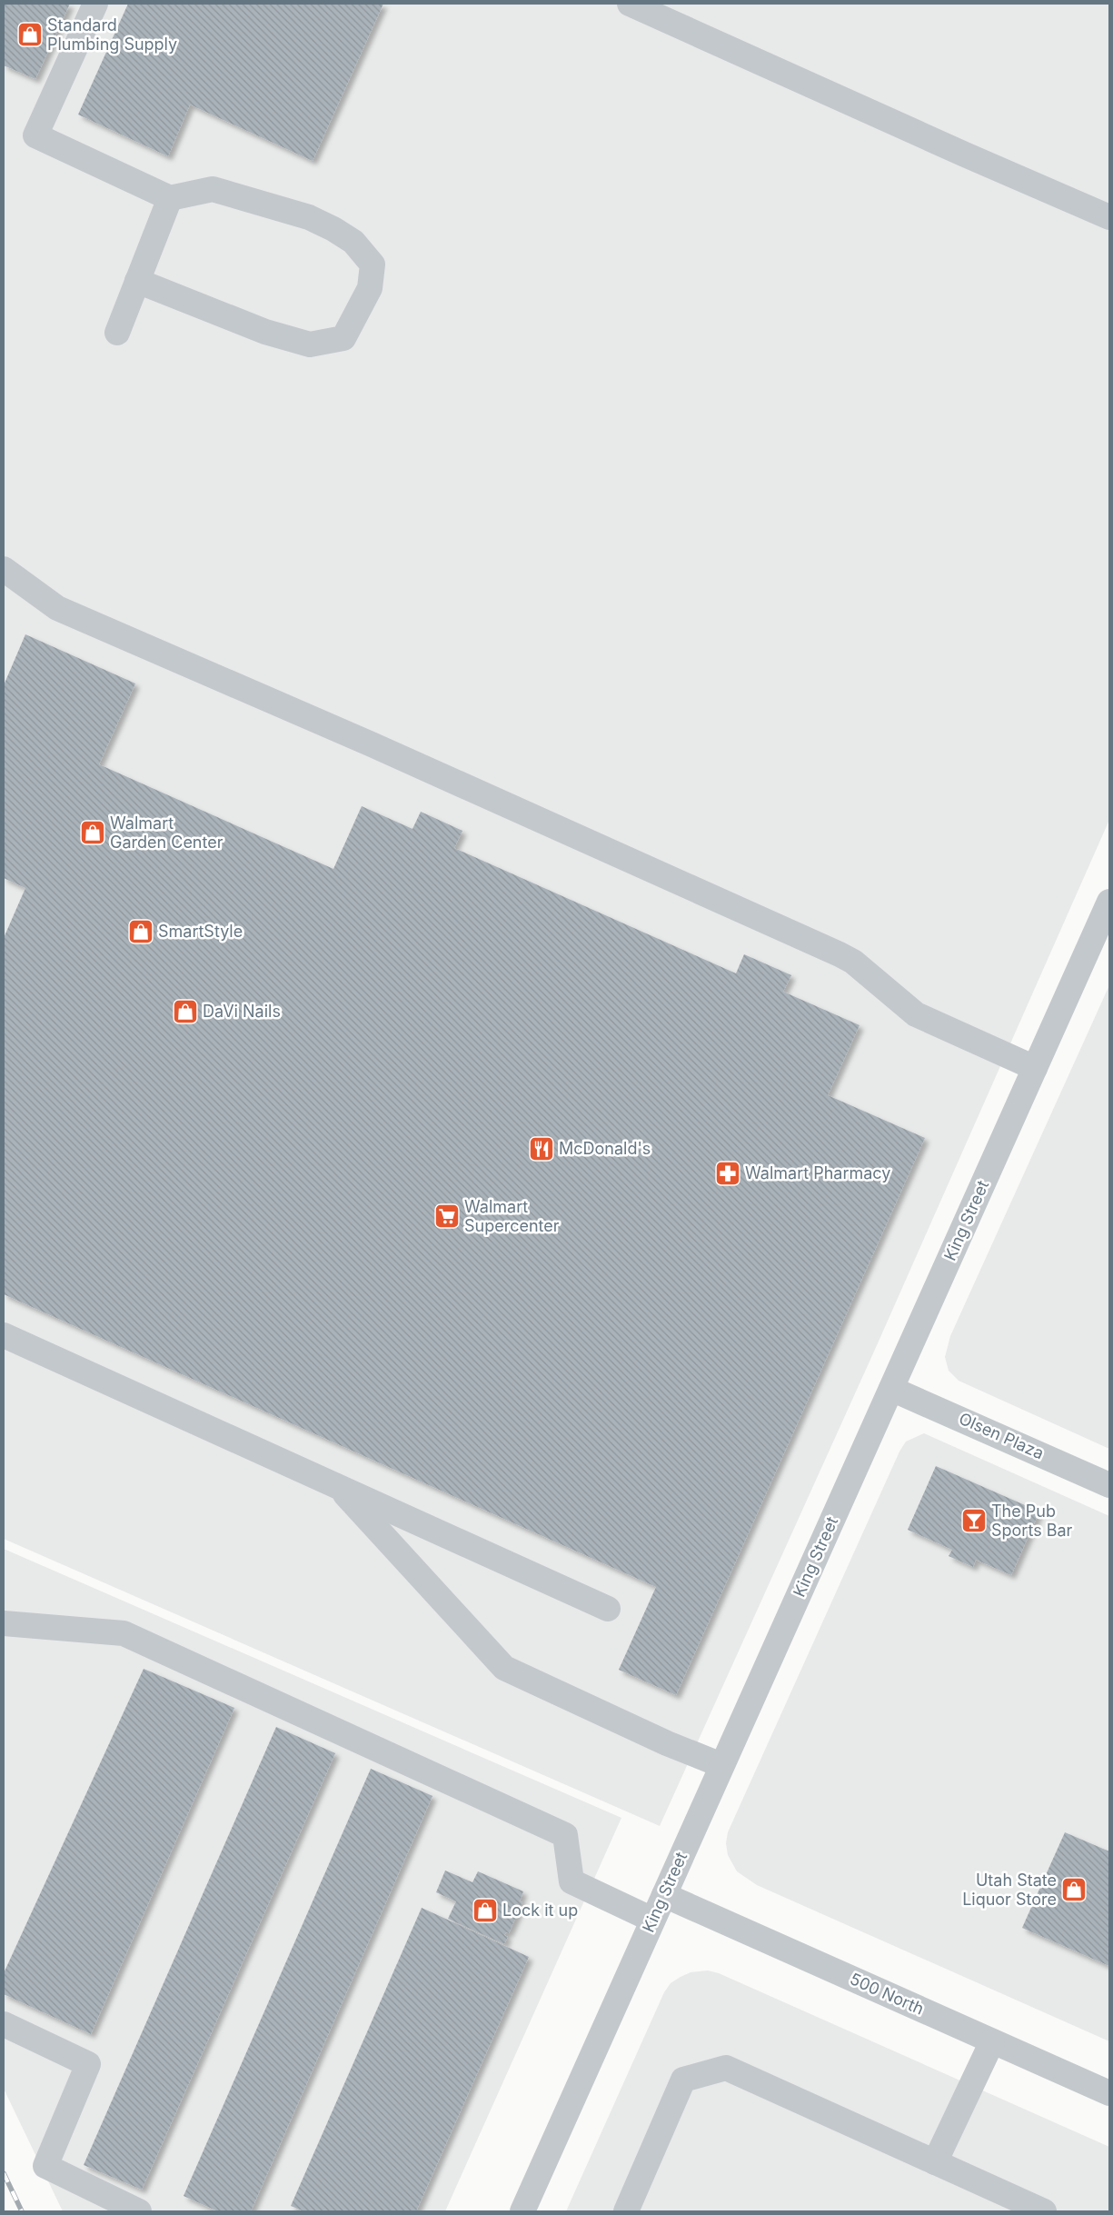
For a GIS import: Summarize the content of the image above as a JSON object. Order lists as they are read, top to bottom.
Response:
{
  "streets": {
    "street": ["King Street", "Olsen Plaza", "500 North"]
  },
  "crossings": [
    ["King Street", "Olsen Plaza"],
    ["King Street", "500 North"]
  ],
  "places": {
    "shop": [
      "Standard Plumbing Supply",
      "Walmart Garden Center",
      "SmartStyle",
      "DaVi Nails",
      "Utah State Liquor Store",
      "Lock it up"
    ],
    "restaurant": ["McDonald's"],
    "pharmacy": ["Walmart Pharmacy"],
    "supermarket": ["Walmart Supercenter"],
    "bar": ["The Pub Sports Bar"]
  }
}
